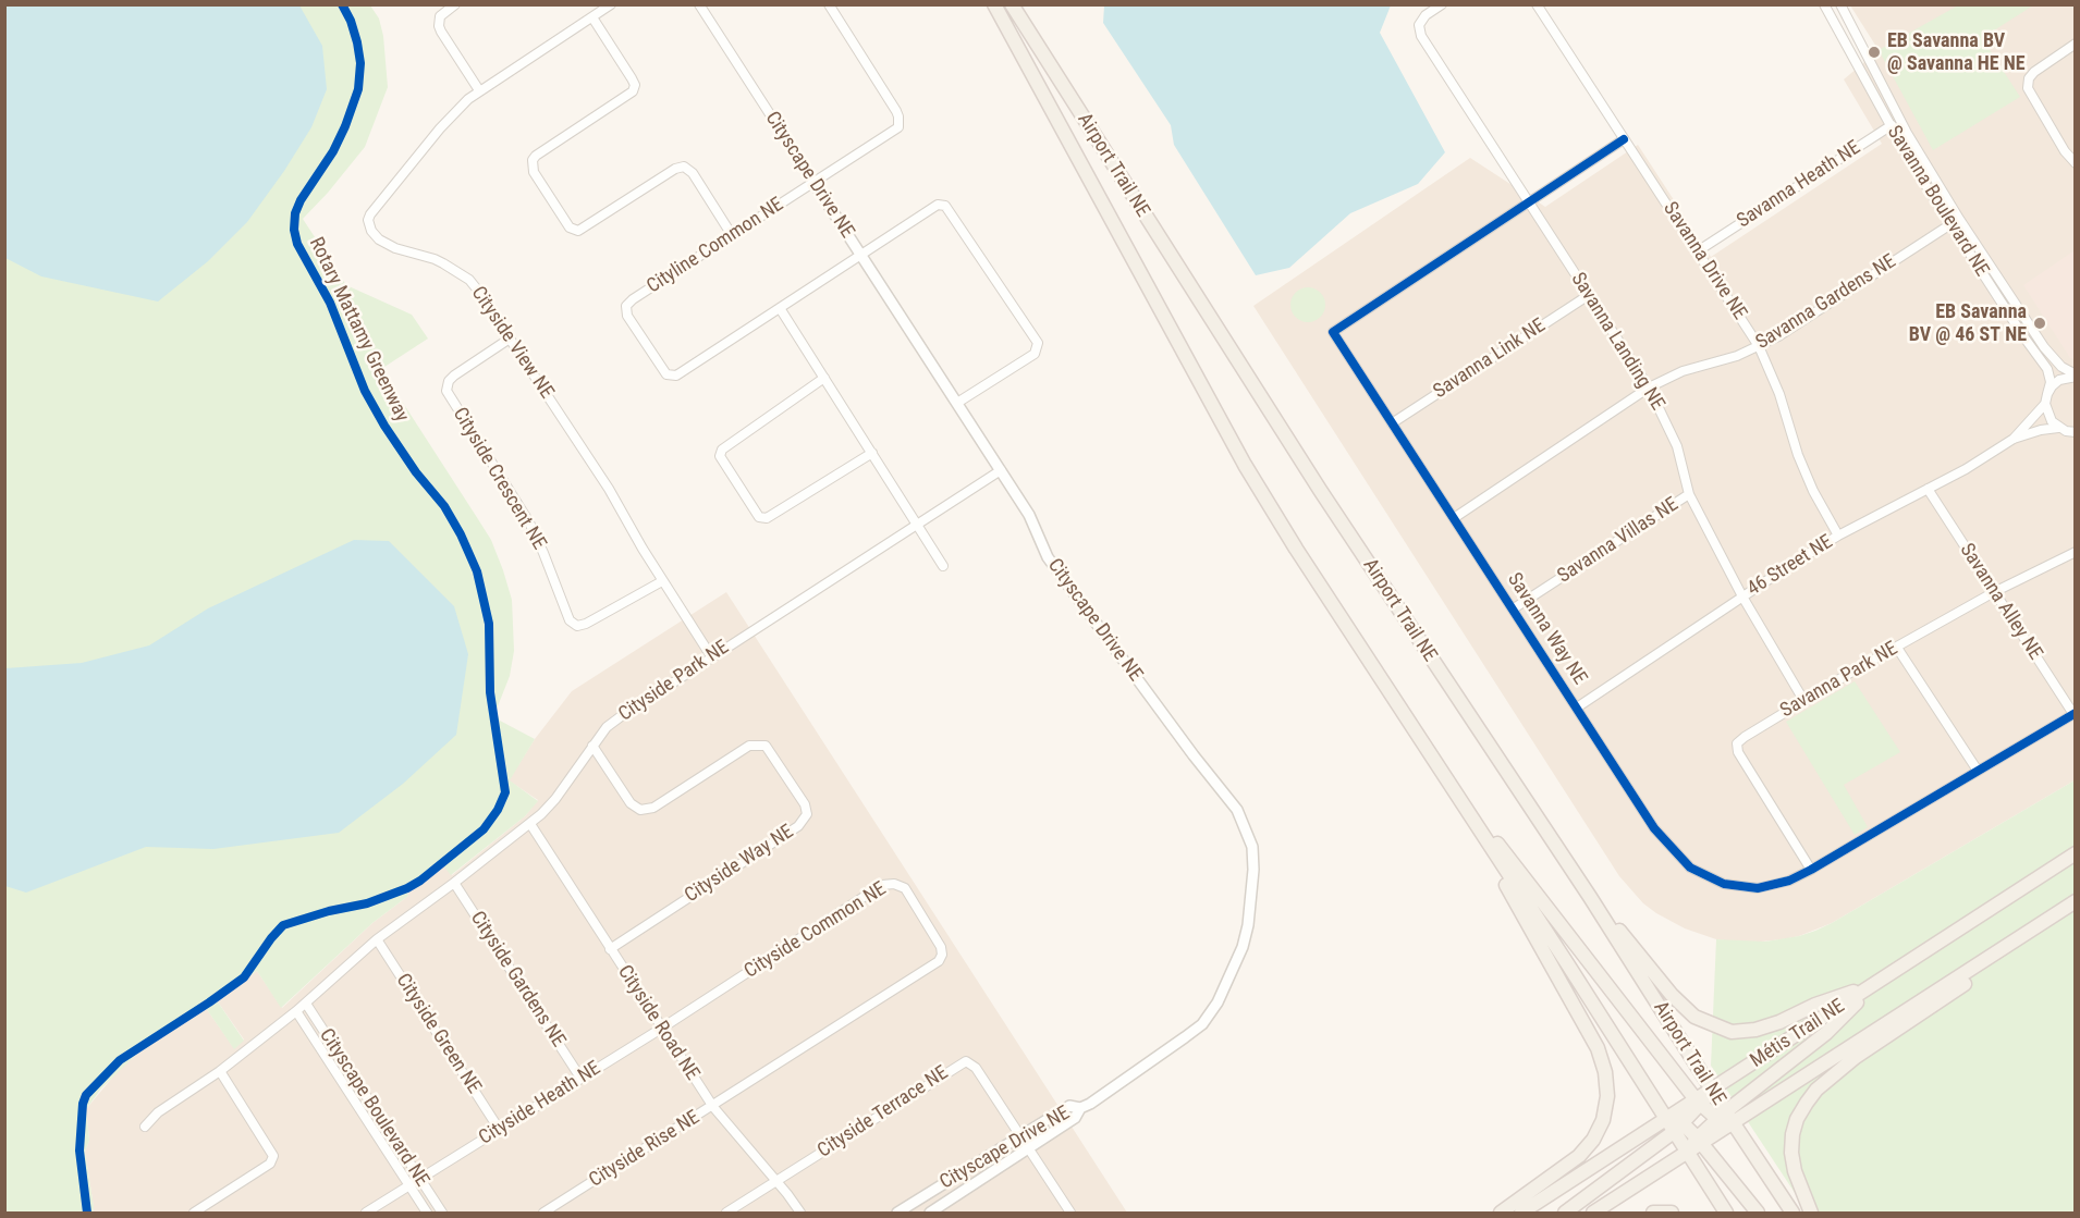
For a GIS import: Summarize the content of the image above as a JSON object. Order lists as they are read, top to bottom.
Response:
{
  "streets": {
    "main road": ["Airport Trail NE", "Métis Trail NE"],
    "street": [
      "Cityscape Drive NE",
      "Savanna Heath NE",
      "Savanna Boulevard NE",
      "Cityline Common NE",
      "Savanna Drive NE",
      "Savanna Gardens NE",
      "Savanna Landing NE",
      "Cityside View NE",
      "Savanna Link NE",
      "Cityside Crescent NE",
      "Savanna Villas NE",
      "46 Street NE",
      "Savanna Alley NE",
      "Savanna Way NE",
      "Savanna Park NE",
      "Cityside Park NE",
      "Cityside Way NE",
      "Cityside Common NE",
      "Cityside Gardens NE",
      "Cityside Road NE",
      "Cityside Green NE",
      "Cityside Heath NE",
      "Cityscape Boulevard NE",
      "Cityside Terrace NE",
      "Cityside Rise NE"
    ],
    "cycle path": ["Rotary Mattamy Greenway"]
  },
  "crossings": [
    ["Airport Trail NE", "Métis Trail NE"],
    ["Cityscape Drive NE", "Cityline Common NE"],
    ["Cityscape Drive NE", "Cityside Park NE"],
    ["Cityscape Drive NE", "Cityside Terrace NE"],
    ["Savanna Heath NE", "Savanna Boulevard NE"],
    ["Savanna Heath NE", "Savanna Drive NE"],
    ["Savanna Boulevard NE", "Savanna Gardens NE"],
    ["Savanna Boulevard NE", "46 Street NE"],
    ["Savanna Drive NE", "Savanna Gardens NE"],
    ["Savanna Drive NE", "46 Street NE"],
    ["Savanna Drive NE", "Savanna Way NE"],
    ["Savanna Gardens NE", "Savanna Landing NE"],
    ["Savanna Gardens NE", "Savanna Way NE"],
    ["Savanna Landing NE", "Savanna Link NE"],
    ["Savanna Landing NE", "Savanna Villas NE"],
    ["Savanna Landing NE", "46 Street NE"],
    ["Savanna Landing NE", "Savanna Way NE"],
    ["Savanna Landing NE", "Savanna Park NE"],
    ["Cityside View NE", "Cityside Crescent NE"],
    ["Cityside View NE", "Cityside Park NE"],
    ["Savanna Link NE", "Savanna Way NE"],
    ["Savanna Villas NE", "Savanna Way NE"],
    ["46 Street NE", "Savanna Alley NE"],
    ["46 Street NE", "Savanna Way NE"],
    ["Savanna Alley NE", "Savanna Way NE"],
    ["Savanna Alley NE", "Savanna Park NE"],
    ["Savanna Way NE", "Savanna Park NE"],
    ["Cityside Park NE", "Cityside Way NE"],
    ["Cityside Park NE", "Cityside Gardens NE"],
    ["Cityside Park NE", "Cityside Road NE"],
    ["Cityside Park NE", "Cityside Green NE"],
    ["Cityside Park NE", "Cityscape Boulevard NE"],
    ["Cityside Way NE", "Cityside Road NE"],
    ["Cityside Common NE", "Cityside Road NE"],
    ["Cityside Common NE", "Cityside Heath NE"],
    ["Cityside Common NE", "Cityside Rise NE"],
    ["Cityside Gardens NE", "Cityside Heath NE"],
    ["Cityside Road NE", "Cityside Heath NE"],
    ["Cityside Road NE", "Cityside Terrace NE"],
    ["Cityside Road NE", "Cityside Rise NE"],
    ["Cityside Green NE", "Cityside Heath NE"],
    ["Cityside Heath NE", "Cityscape Boulevard NE"]
  ],
  "places": ["EB Savanna BV @ Savanna HE NE", "EB Savanna BV @ 46 ST NE"]
}
